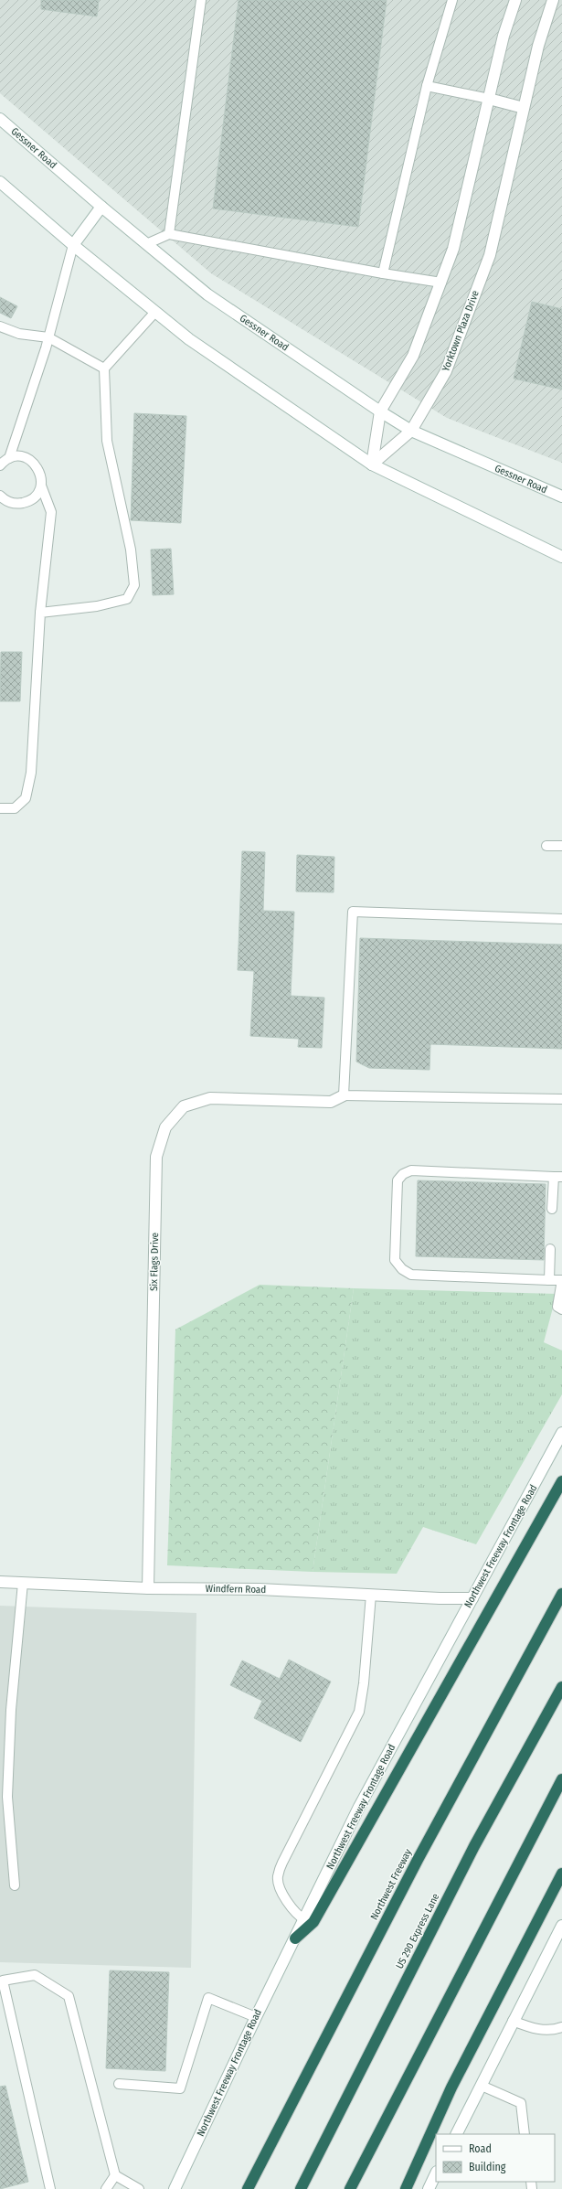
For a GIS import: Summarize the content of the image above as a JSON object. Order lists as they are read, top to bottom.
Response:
{
  "streets": {
    "highway": ["Northwest Freeway", "US 290 Express Lane"],
    "main road": [
      "Gessner Road",
      "Yorktown Plaza Drive",
      "Six Flags Drive",
      "Northwest Freeway Frontage Road",
      "Windfern Road"
    ]
  },
  "crossings": [
    ["Gessner Road", "Yorktown Plaza Drive"],
    ["Six Flags Drive", "Windfern Road"],
    ["Northwest Freeway Frontage Road", "Windfern Road"]
  ],
  "legend": ["Road", "Building"]
}
